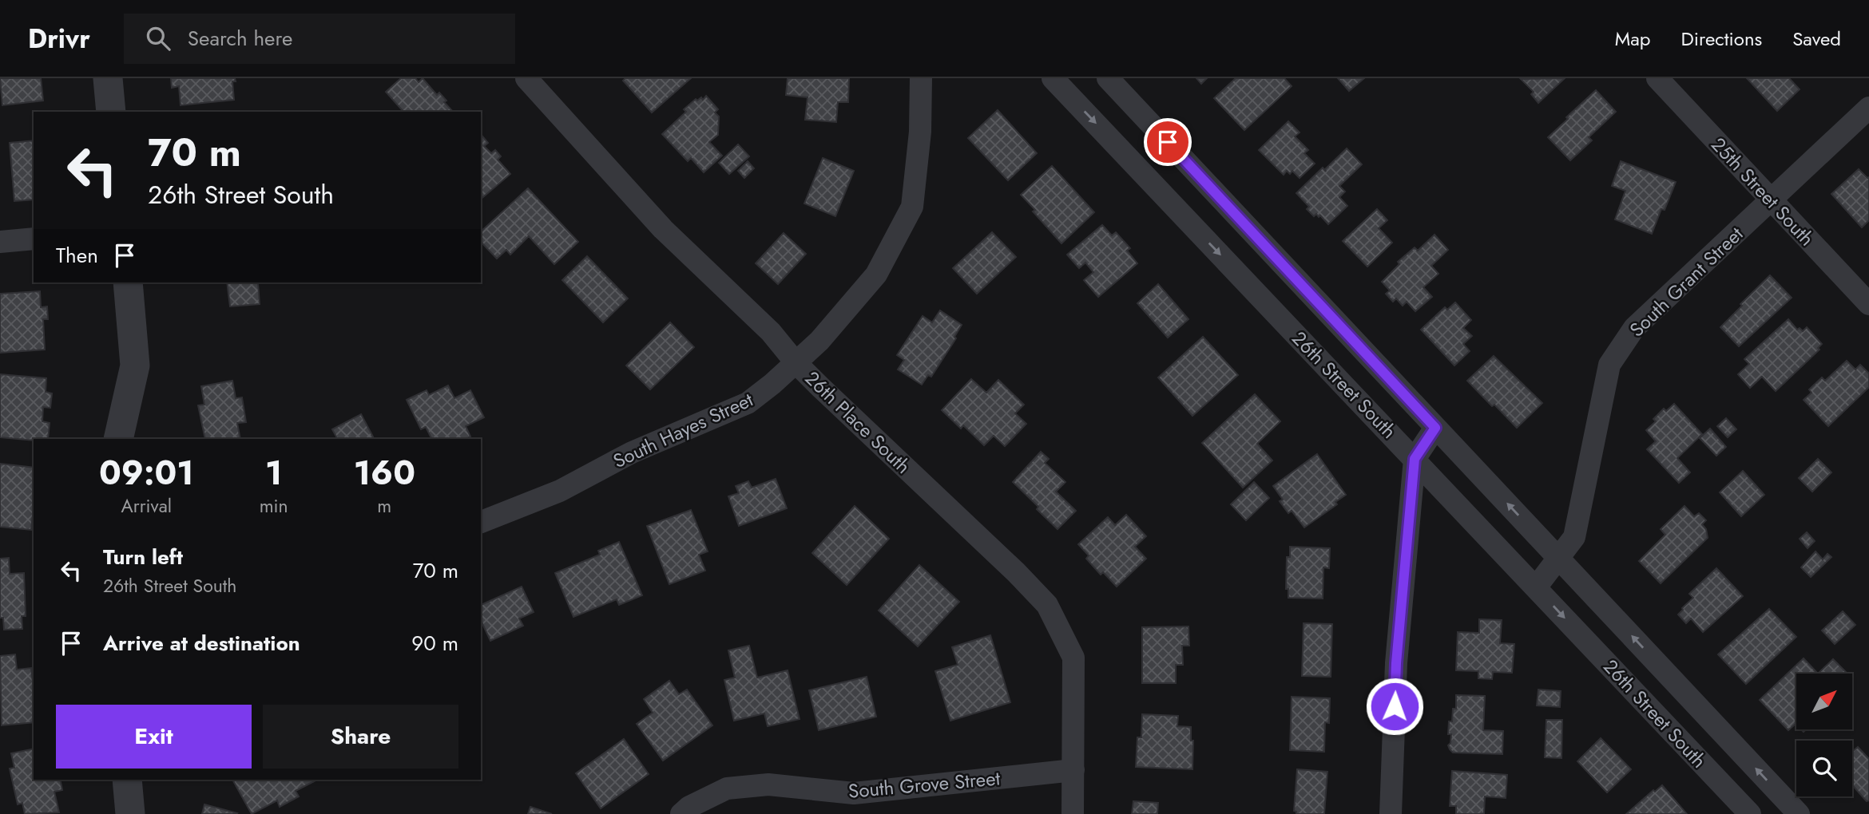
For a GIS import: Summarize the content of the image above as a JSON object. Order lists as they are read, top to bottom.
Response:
{
  "streets": {
    "street": [
      "25th Street South",
      "South Grant Street",
      "26th Street South",
      "26th Place South",
      "South Hayes Street",
      "South Grove Street"
    ]
  },
  "crossings": [
    ["25th Street South", "South Grant Street"],
    ["South Grant Street", "26th Street South"],
    ["26th Place South", "South Hayes Street"],
    ["26th Place South", "South Grove Street"]
  ],
  "north": "top right",
  "page": {
    "header": "Drivr",
    "search": "Search here",
    "nav": ["Map", "Directions", "Saved"],
    "turn": ["70 m", "26th Street South"],
    "then": "Then",
    "eta": [
      "09:01",
      "Arrival",
      "1",
      "min",
      "160",
      "m"
    ],
    "list": [
      {
        "name": "Turn left",
        "note": "26th Street South",
        "value": "70 m"
      },
      {
        "name": "Arrive at destination",
        "value": "90 m"
      }
    ],
    "buttons": ["Exit", "Share"]
  }
}
